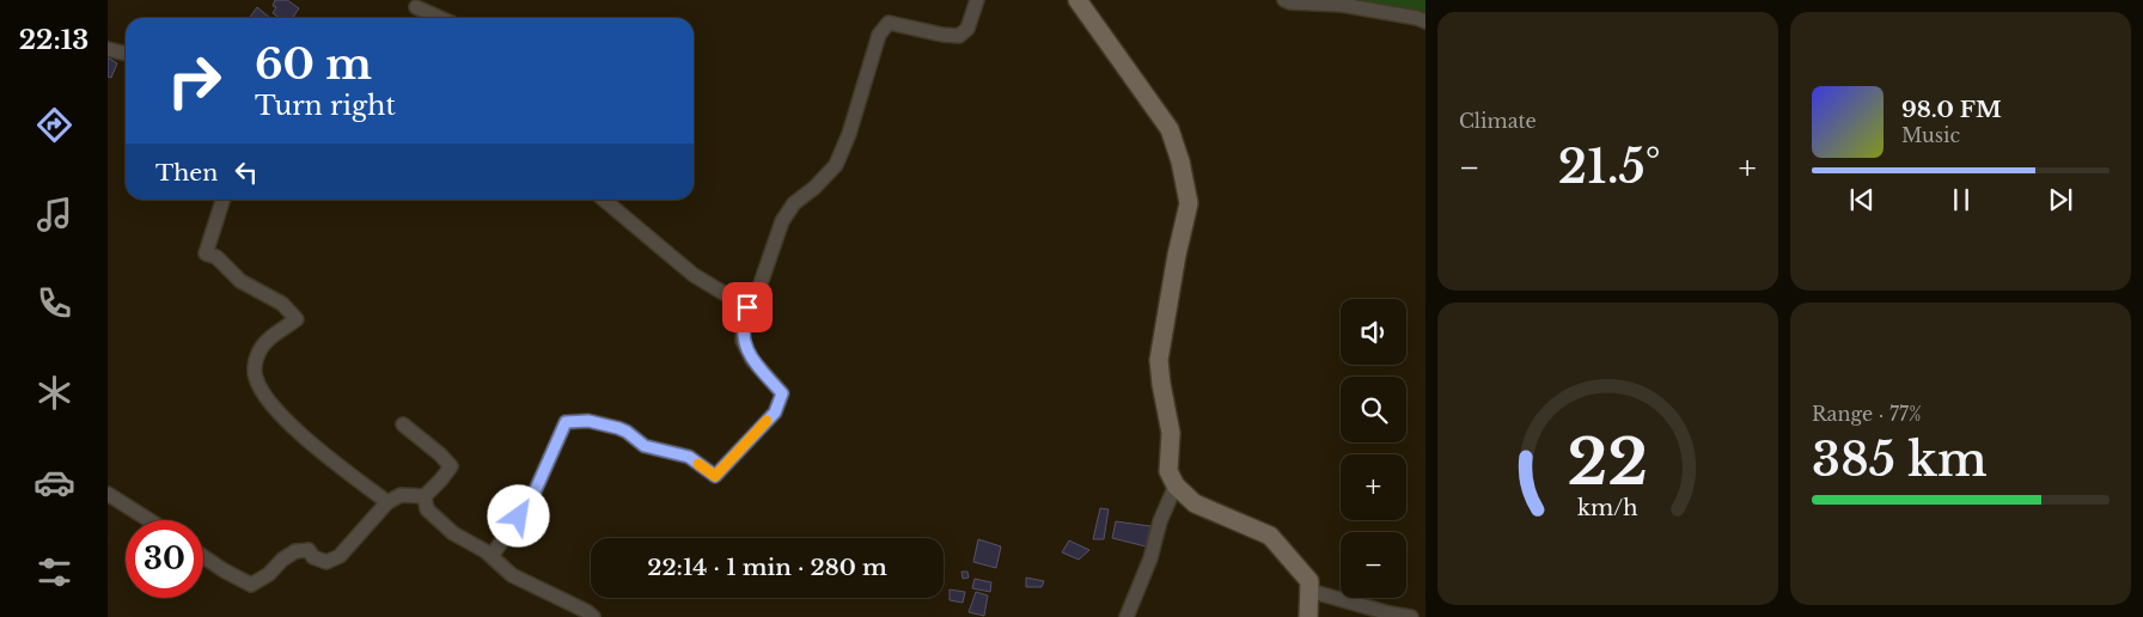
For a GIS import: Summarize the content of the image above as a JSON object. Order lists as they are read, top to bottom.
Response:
{
  "page": {
    "tabs": "22:13",
    "tile": [
      "Climate",
      ["Range · 77%", "385 km"]
    ],
    "turn": ["60 m", "Turn right"],
    "song": ["98.0 FM", "Music"],
    "heat": ["−", "21.5°", "+"],
    "then": "Then",
    "map_buttons": ["+", "−"],
    "limit": "30",
    "trip": "22:14 · 1 min · 280 m",
    "gauge": ["22", "km/h"]
  }
}
